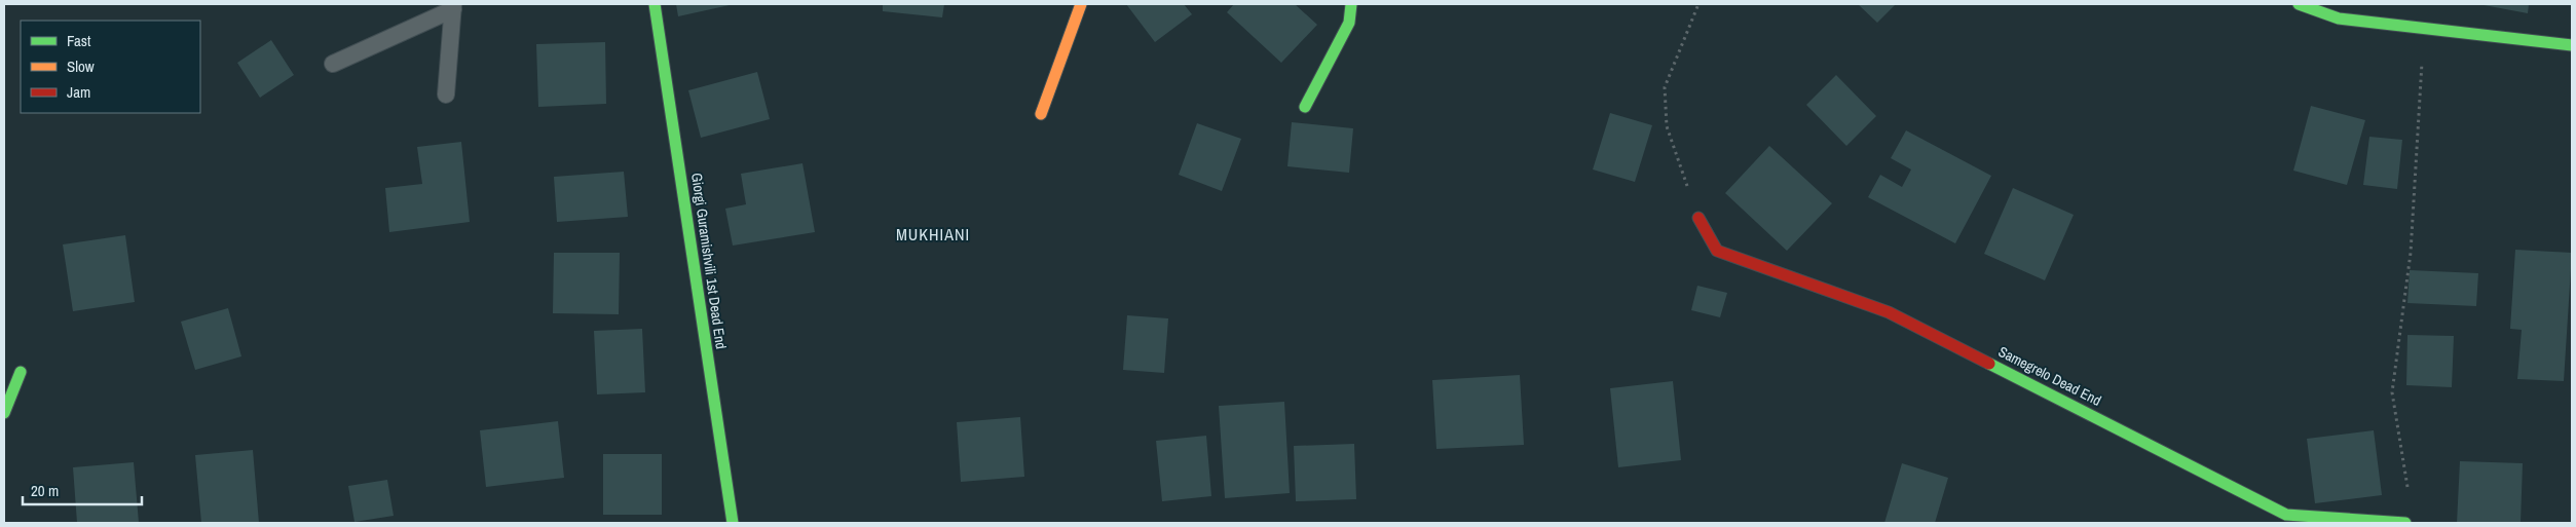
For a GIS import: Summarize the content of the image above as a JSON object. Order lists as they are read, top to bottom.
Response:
{
  "streets": {
    "street": ["Giorgi Guramishvili 1st Dead End", "Samegrelo Dead End"]
  },
  "districts": ["MUKHIANI"],
  "legend": ["Fast", "Slow", "Jam"],
  "scale_bar": "20 m"
}
